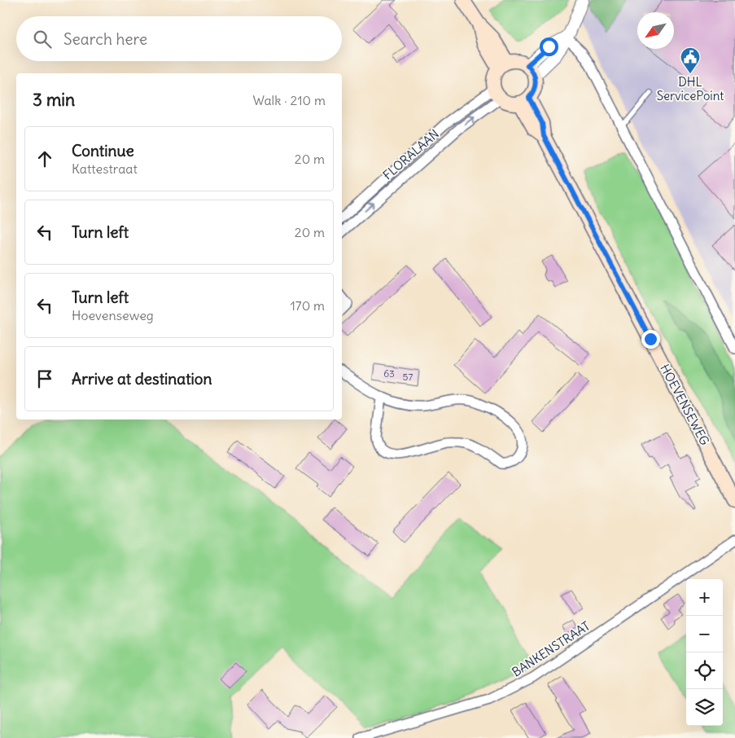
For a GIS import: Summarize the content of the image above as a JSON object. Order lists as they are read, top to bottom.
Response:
{
  "streets": {
    "main road": ["HOEVENSEWEG"],
    "street": ["FLORALAAN", "BANKENSTRAAT"]
  },
  "crossings": [
    ["FLORALAAN", "HOEVENSEWEG"]
  ],
  "places": {
    "public building": ["DHL ServicePoint"]
  },
  "house_numbers": ["63", "57"],
  "north": "bottom left",
  "page": {
    "search": "Search here",
    "heading": ["3 min", "Walk · 210 m"],
    "list": [
      ["Continue", "Kattestraat", "20 m"],
      ["Turn left", "20 m"],
      ["Turn left", "Hoevenseweg", "170 m"],
      "Arrive at destination"
    ],
    "map_buttons": ["+", "−"]
  }
}
